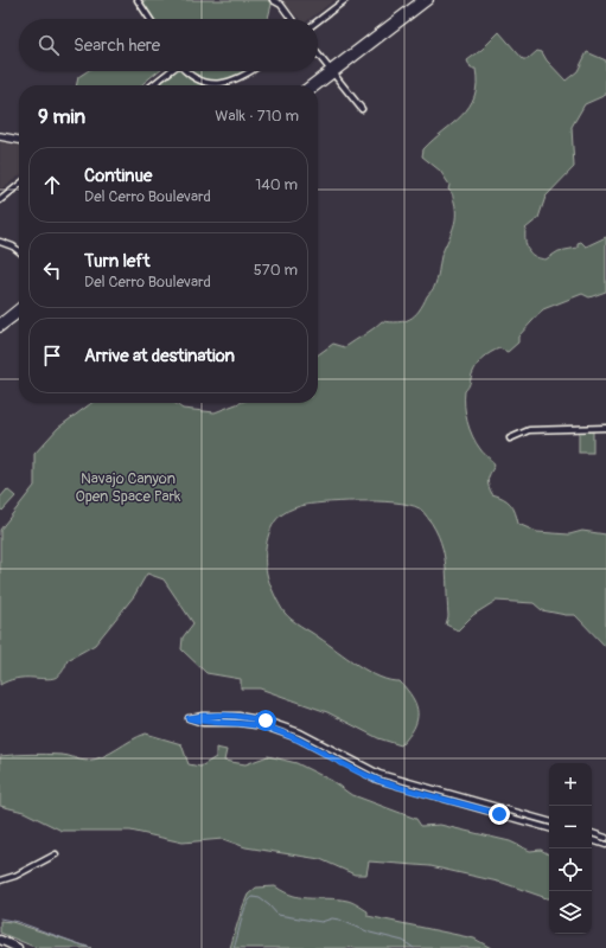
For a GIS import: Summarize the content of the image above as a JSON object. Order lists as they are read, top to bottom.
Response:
{
  "parks": ["Navajo Canyon Open Space Park"],
  "page": {
    "search": "Search here",
    "heading": ["9 min", "Walk · 710 m"],
    "list": [
      ["Continue", "Del Cerro Boulevard", "140 m"],
      ["Turn left", "Del Cerro Boulevard", "570 m"],
      "Arrive at destination"
    ],
    "map_buttons": ["+", "−"]
  }
}
